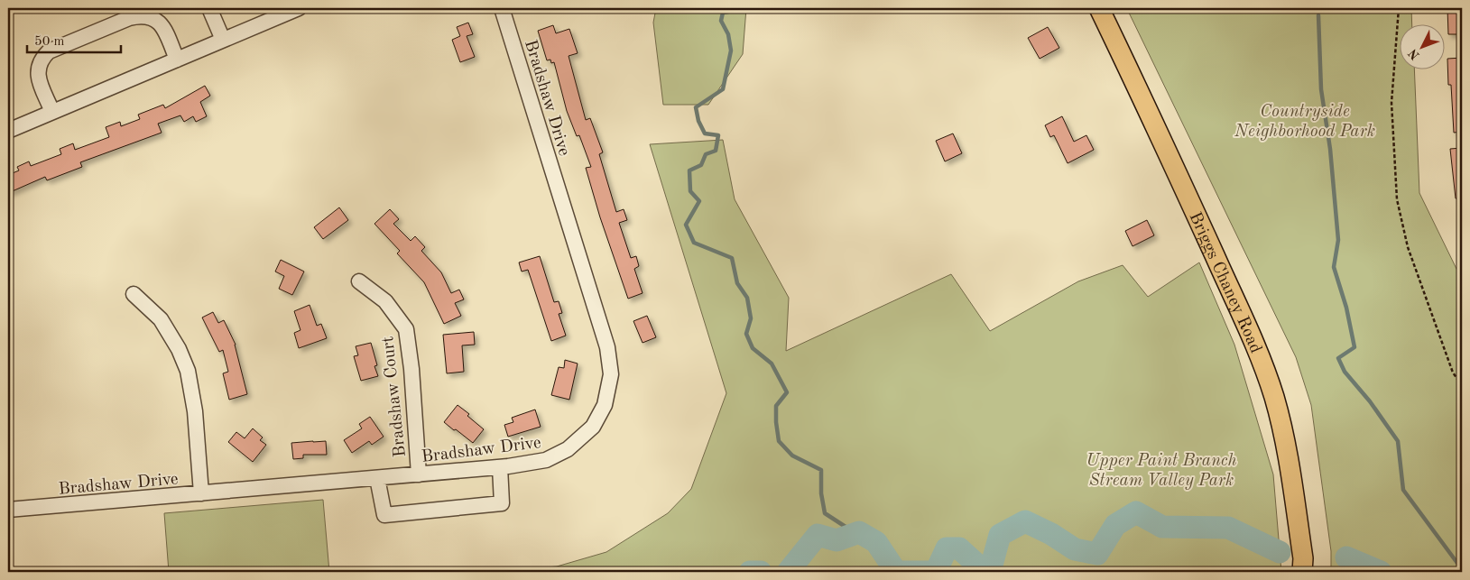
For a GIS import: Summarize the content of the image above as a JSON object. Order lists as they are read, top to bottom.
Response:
{
  "streets": {
    "main road": ["Briggs Chaney Road"],
    "street": ["Bradshaw Drive", "Bradshaw Court"]
  },
  "crossings": [
    ["Bradshaw Drive", "Bradshaw Court"]
  ],
  "parks": ["Countryside Neighborhood Park", "Upper Paint Branch Stream Valley Park"],
  "scale_bar": "50 m",
  "north": "bottom left"
}
